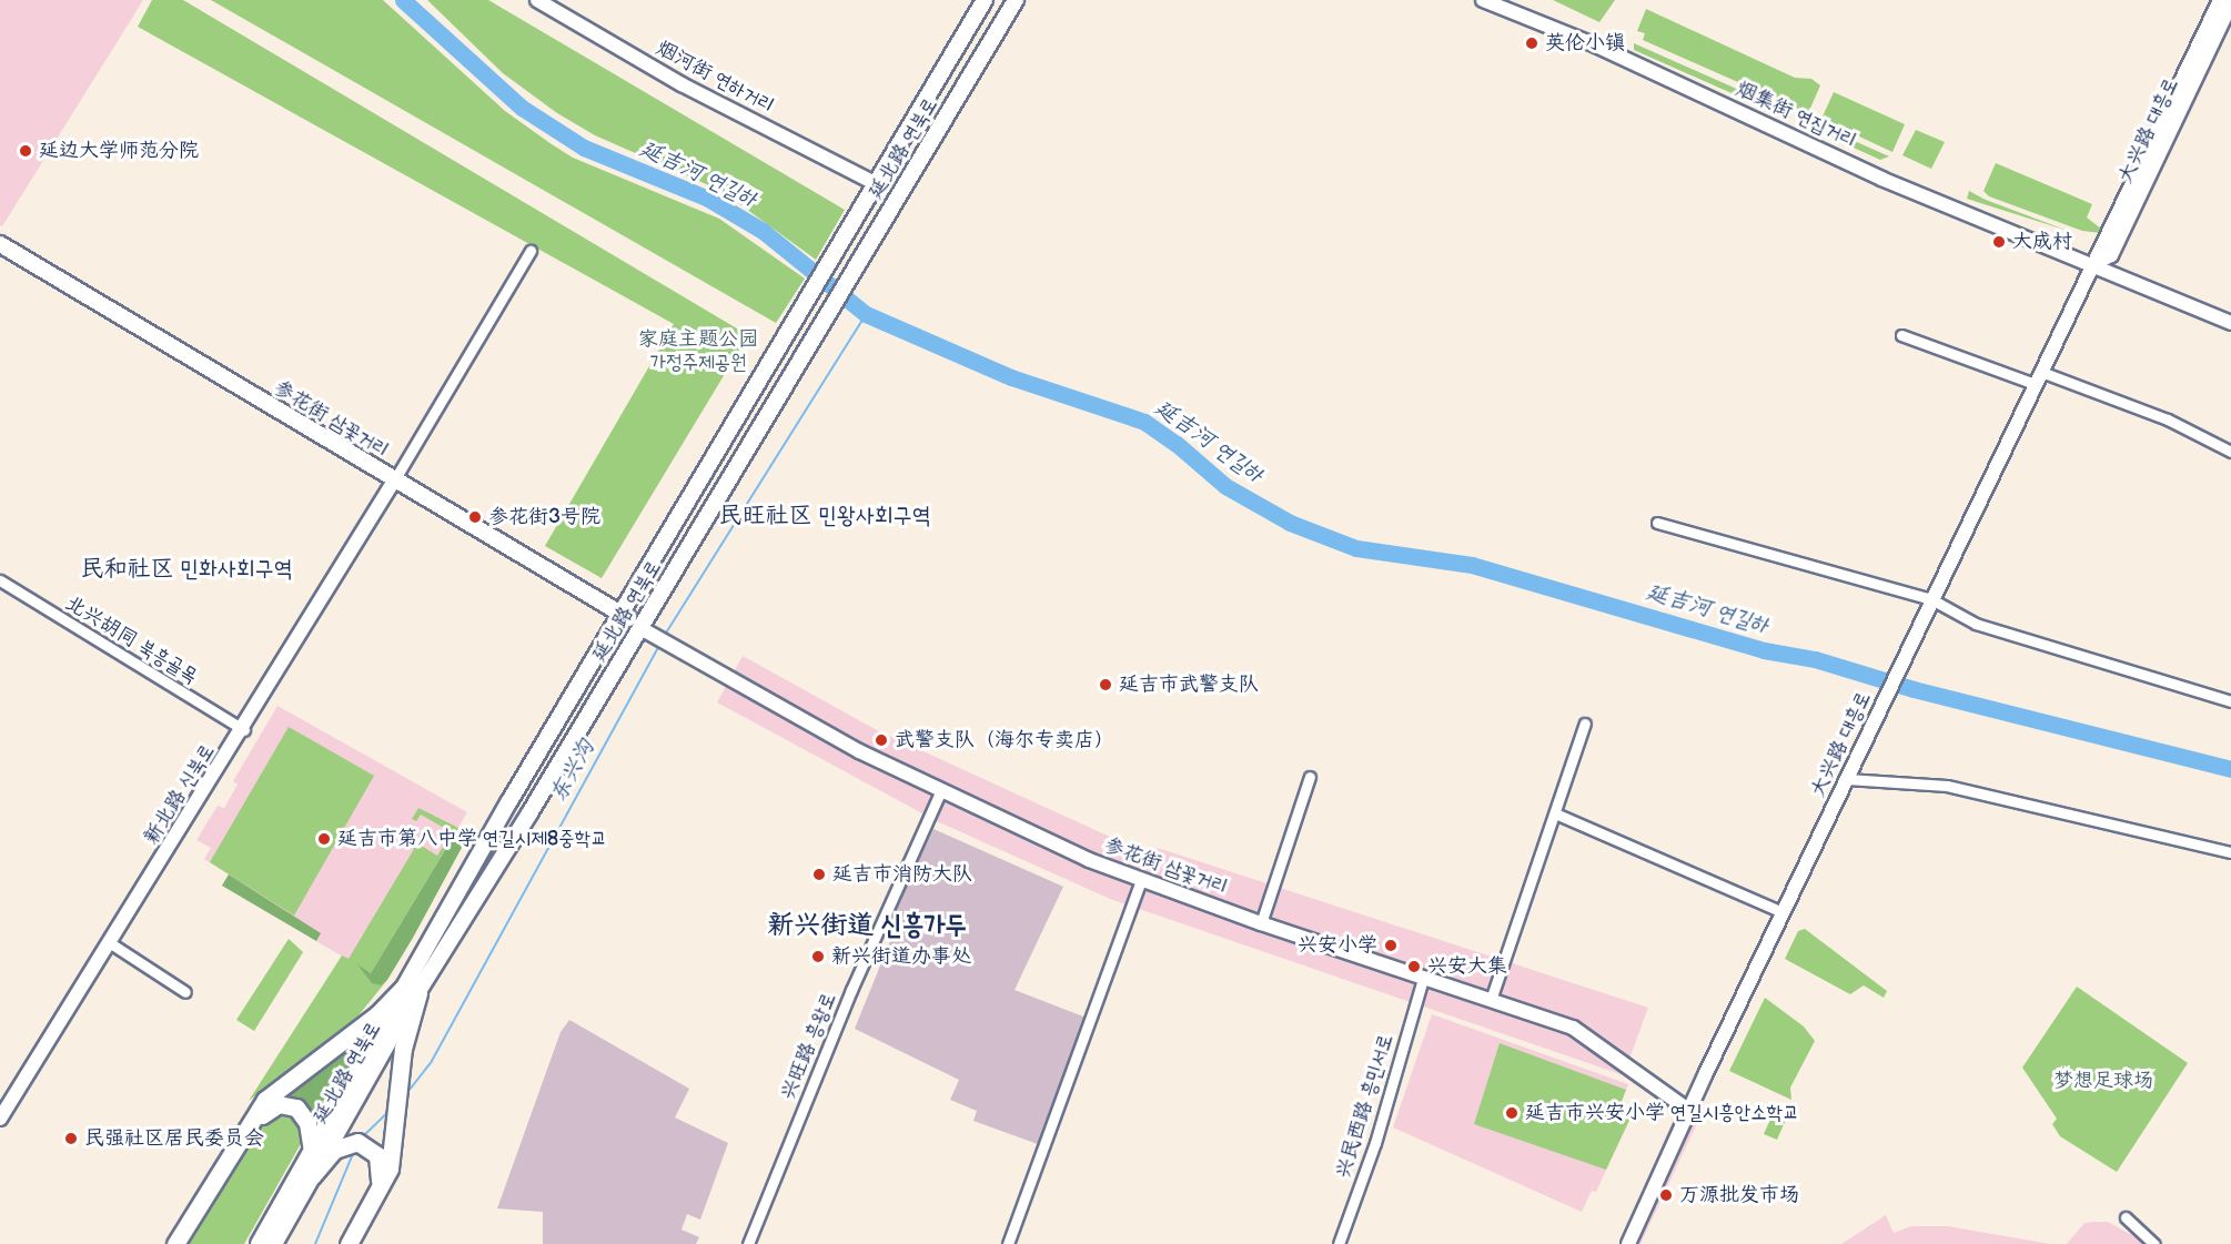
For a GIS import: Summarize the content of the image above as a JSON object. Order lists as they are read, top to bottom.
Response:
{
  "streets": {
    "main road": ["延北路 연북로", "参花街 삼꽃거리"],
    "street": [
      "烟河街 연하거리",
      "烟集街 연집거리",
      "大兴路 대흥로",
      "北兴胡同 북흥골목",
      "新北路 신북로",
      "兴旺路 흥왕로",
      "兴民西路 흥민서로"
    ]
  },
  "crossings": [
    ["烟河街 연하거리", "延北路 연북로"],
    ["烟集街 연집거리", "大兴路 대흥로"],
    ["大兴路 대흥로", "参花街 삼꽃거리"],
    ["延北路 연북로", "参花街 삼꽃거리"],
    ["参花街 삼꽃거리", "新北路 신북로"],
    ["参花街 삼꽃거리", "兴旺路 흥왕로"],
    ["参花街 삼꽃거리", "兴民西路 흥민서로"],
    ["北兴胡同 북흥골목", "新北路 신북로"]
  ],
  "districts": ["民旺社区 민왕사회구역", "民和社区 민화사회구역", "新兴街道 신흥가두"],
  "water": ["延吉河 연길하", "东兴沟"],
  "parks": ["家庭主题公园 가정주제공원", "梦想足球场"],
  "places": [
    "英伦小镇",
    "延边大学师范分院",
    "大成村",
    "参花街3号院",
    "延吉市武警支队",
    "武警支队（海尔专卖店）",
    "延吉市第八中学 연길시제8중학교",
    "延吉市消防大队",
    "兴安小学",
    "新兴街道办事处",
    "兴安大集",
    "延吉市兴安小学 연길시흥안소학교",
    "民强社区居民委员会",
    "万源批发市场"
  ]
}
